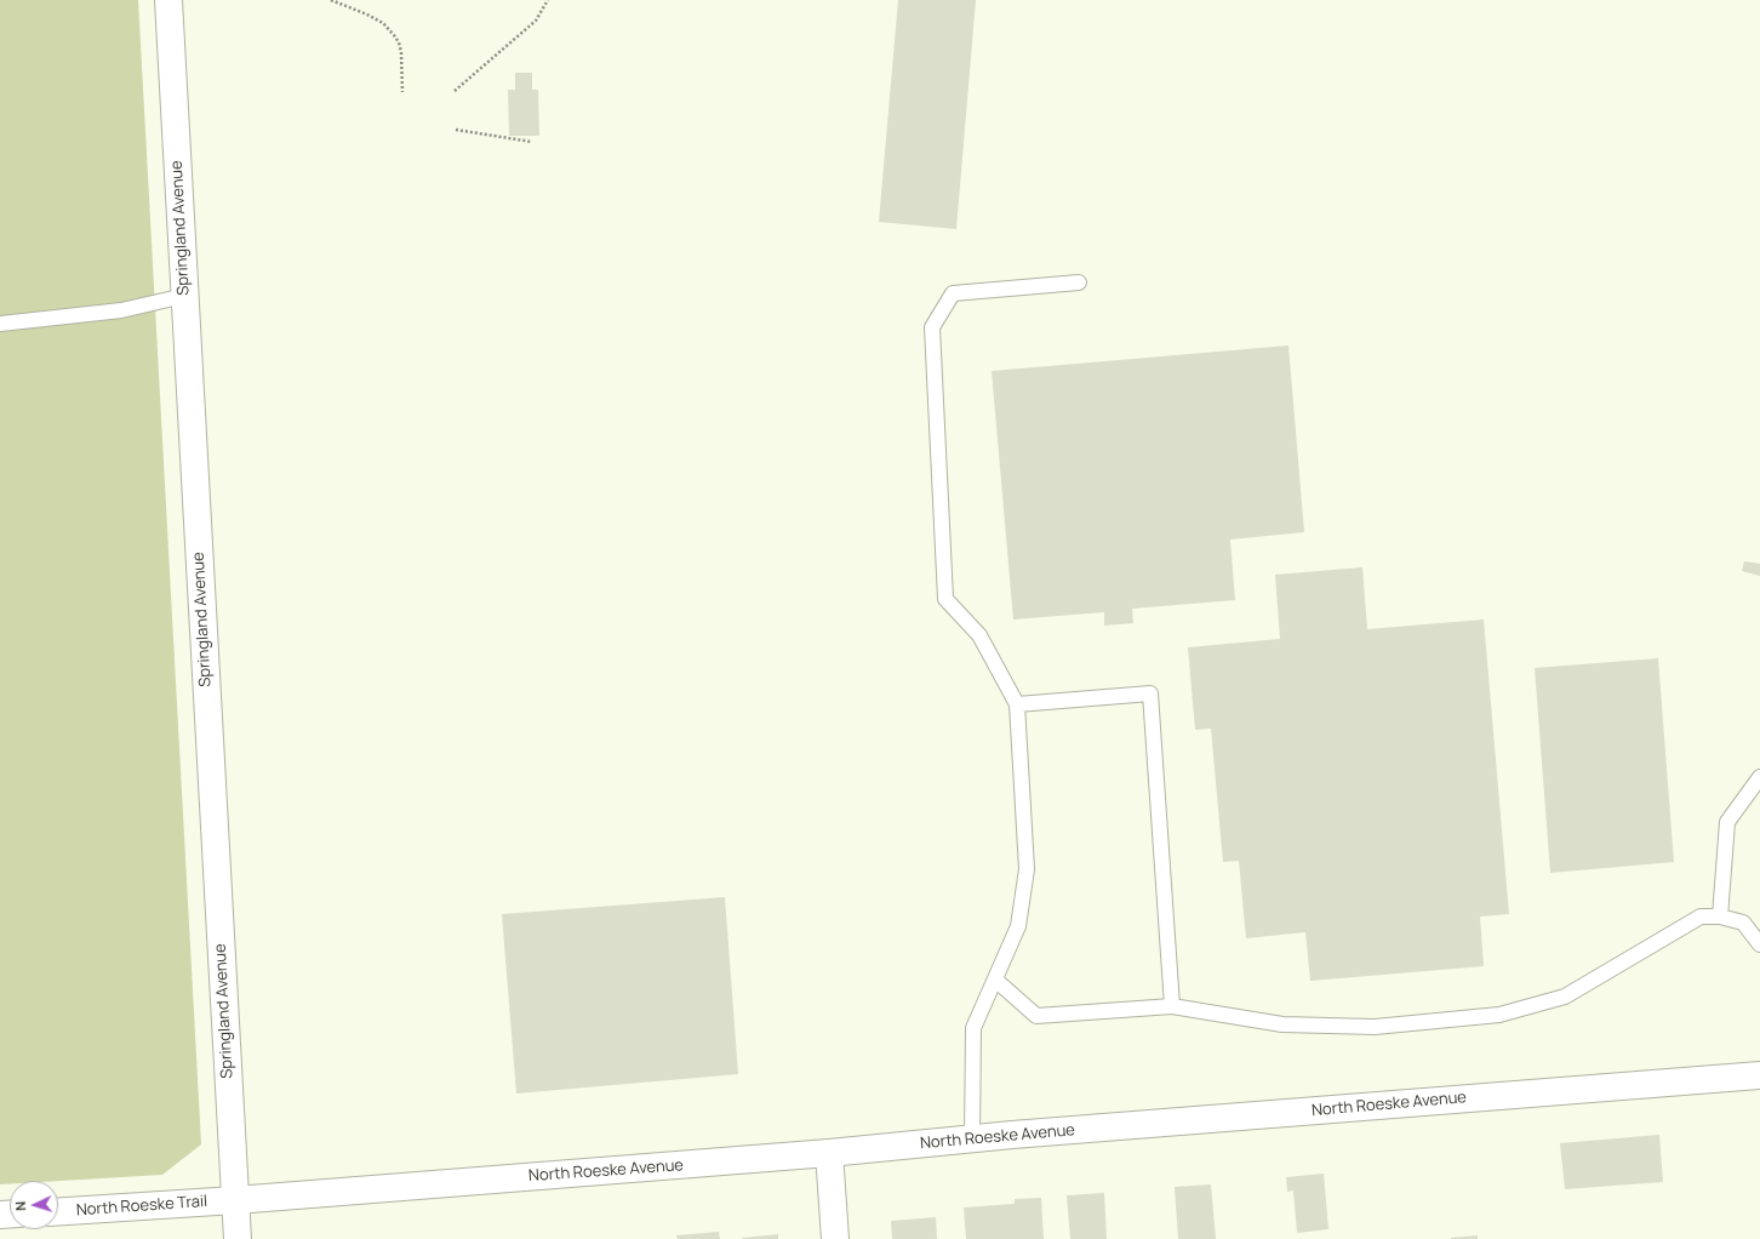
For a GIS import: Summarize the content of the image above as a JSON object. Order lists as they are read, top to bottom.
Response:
{
  "streets": {
    "street": ["Springland Avenue", "North Roeske Avenue", "North Roeske Trail"]
  },
  "crossings": [
    ["Springland Avenue", "North Roeske Avenue"],
    ["Springland Avenue", "North Roeske Trail"],
    ["North Roeske Avenue", "North Roeske Trail"]
  ],
  "north": "left"
}
